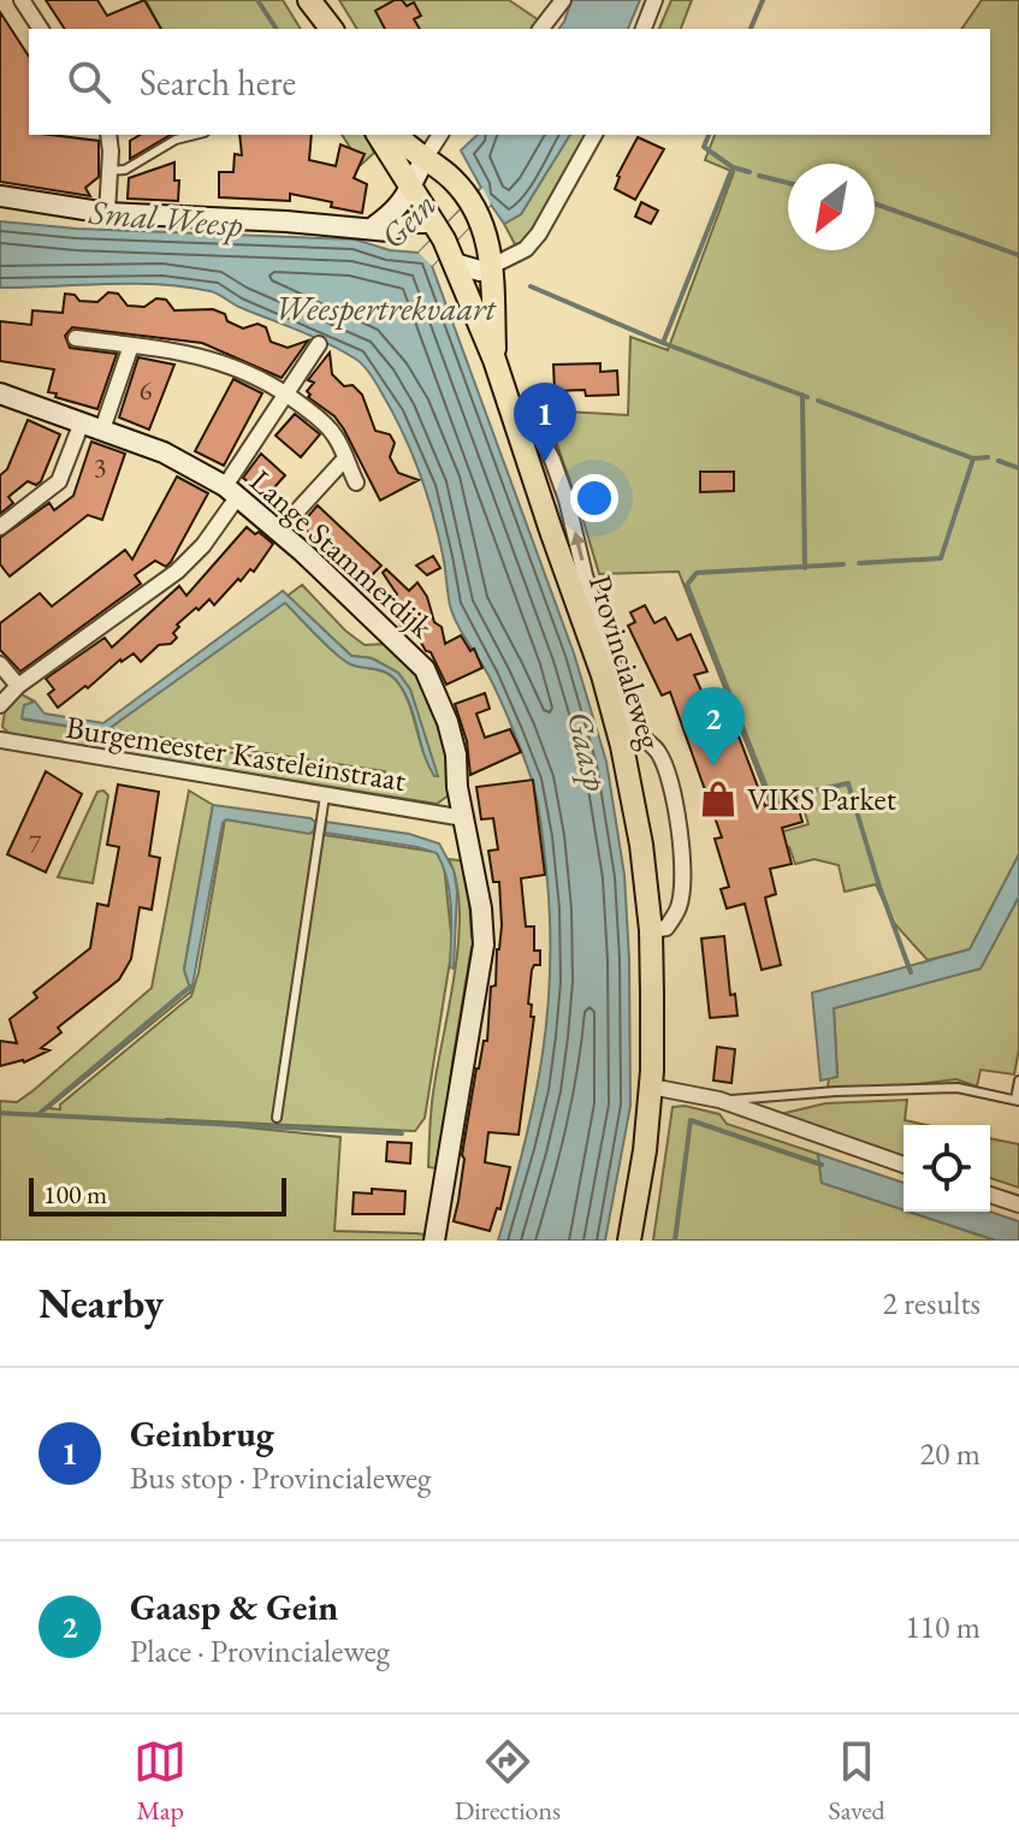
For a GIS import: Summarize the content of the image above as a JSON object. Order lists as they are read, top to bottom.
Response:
{
  "streets": {
    "main road": ["Provincialeweg"],
    "street": ["Lange Stammerdijk", "Burgemeester Kasteleinstraat"]
  },
  "crossings": [
    ["Lange Stammerdijk", "Burgemeester Kasteleinstraat"]
  ],
  "water": [
    "Smal Weesp",
    "Gein",
    "Weespertrekvaart",
    "Gaasp"
  ],
  "places": {
    "shop": ["VIKS Parket"]
  },
  "house_numbers": ["6", "3", "7"],
  "scale_bar": "100 m",
  "north": "bottom left",
  "page": {
    "search": "Search here",
    "pins": ["1", "2"],
    "scale": "100 m",
    "heading": ["Nearby", "2 results"],
    "list": [
      {
        "mark": "1",
        "name": "Geinbrug",
        "note": "Bus stop · Provincialeweg",
        "value": "20 m"
      },
      {
        "mark": "2",
        "name": "Gaasp & Gein",
        "note": "Place · Provincialeweg",
        "value": "110 m"
      }
    ],
    "nav": ["Map", "Directions", "Saved"]
  }
}
